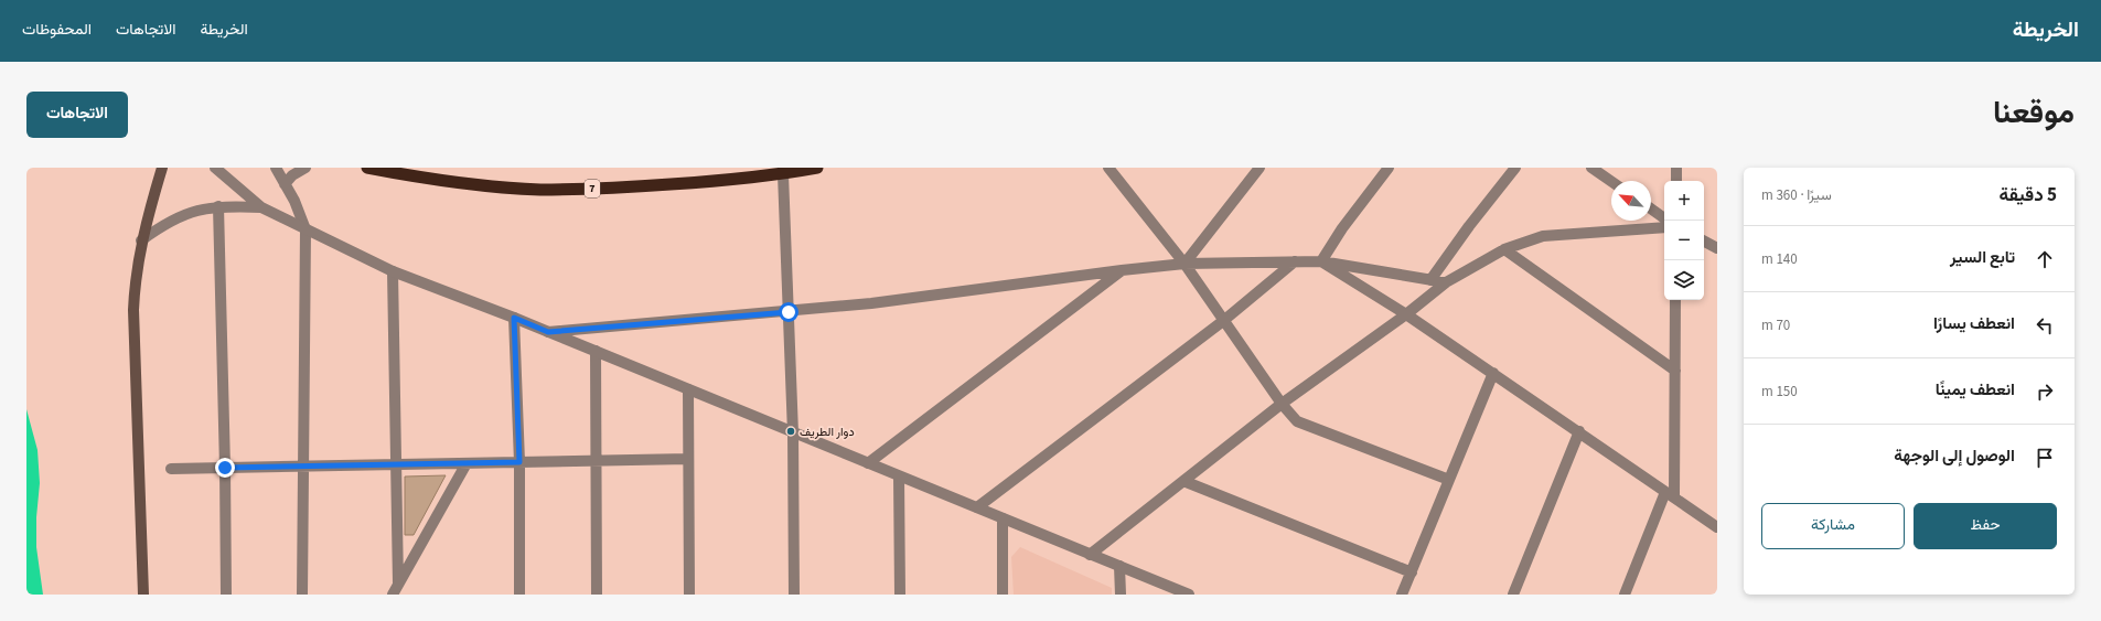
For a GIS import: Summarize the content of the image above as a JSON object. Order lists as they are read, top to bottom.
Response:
{
  "streets": {
    "highway": ["7"]
  },
  "places": ["دوار الطريف"],
  "north": "top left",
  "page": {
    "header": "الخريطة",
    "nav": ["الخريطة", "الاتجاهات", "المحفوظات"],
    "title": "موقعنا",
    "buttons": [
      "الاتجاهات",
      ["حفظ", "مشاركة"]
    ],
    "heading": ["5 دقيقة", "سيرًا · 360 m"],
    "map_buttons": ["+", "−"],
    "list": [
      ["تابع السير", "140 m"],
      ["انعطف يسارًا", "70 m"],
      ["انعطف يمينًا", "150 m"],
      "الوصول إلى الوجهة"
    ]
  }
}
